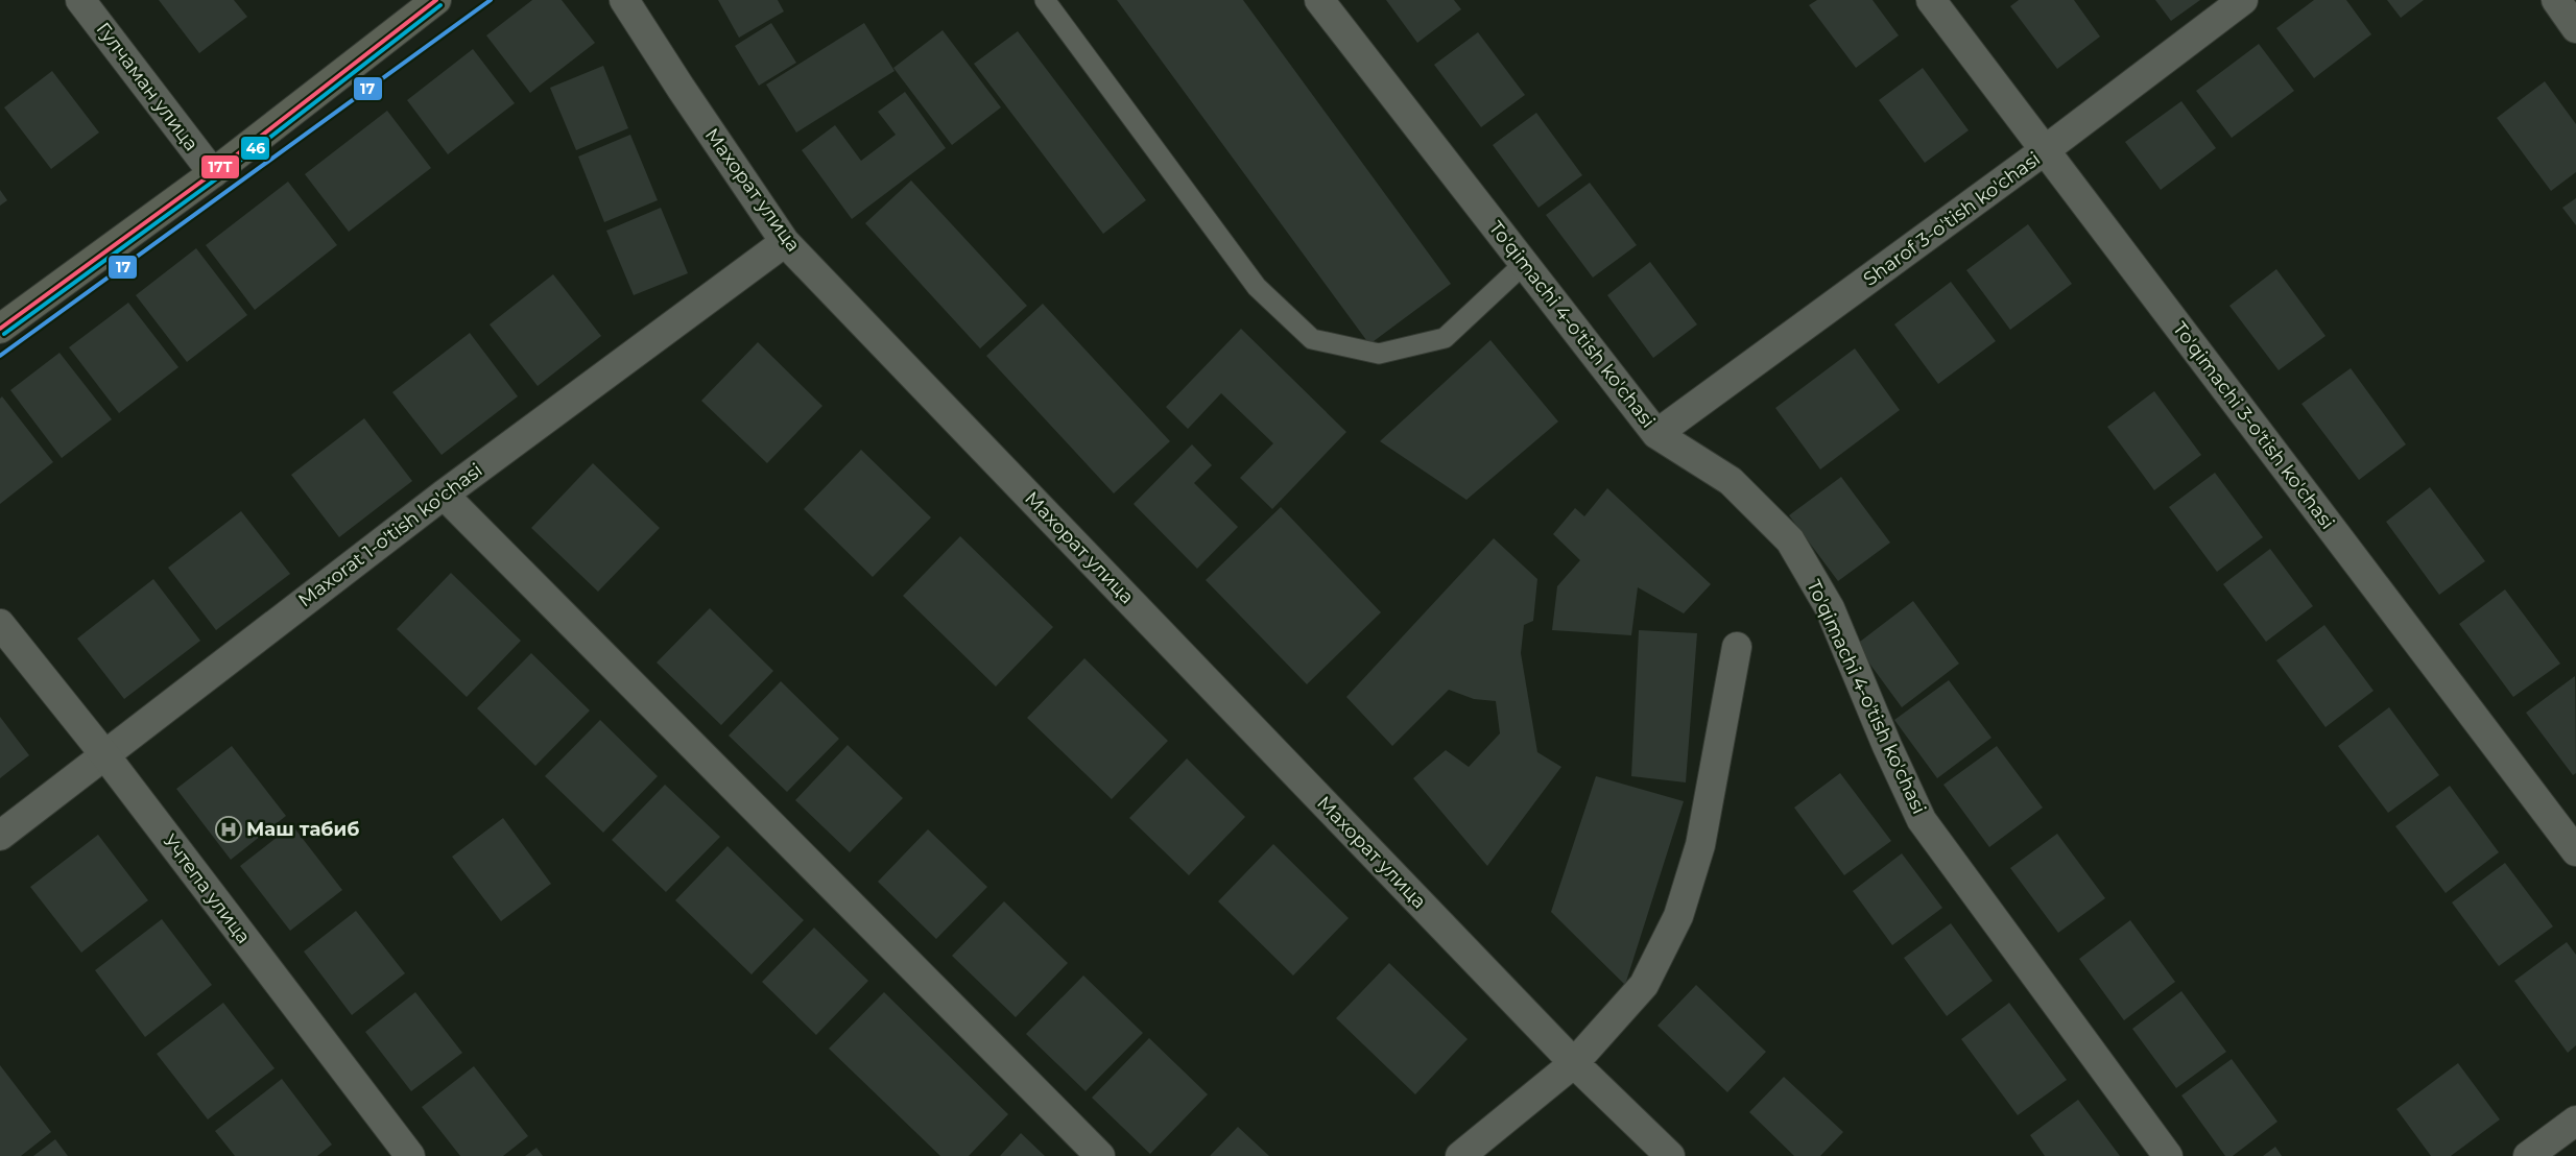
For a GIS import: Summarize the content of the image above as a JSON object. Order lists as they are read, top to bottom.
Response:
{
  "streets": {
    "street": [
      "Гулчаман улица",
      "Махорат улица",
      "Sharof 3-o'tish ko'chasi",
      "To'qimachi 4-o'tish ko'chasi",
      "To'qimachi 3-o'tish ko'chasi",
      "Maxorat 1-o'tish ko'chasi",
      "Учтепа улица"
    ]
  },
  "crossings": [
    ["Махорат улица", "Maxorat 1-o'tish ko'chasi"],
    ["Sharof 3-o'tish ko'chasi", "To'qimachi 4-o'tish ko'chasi"],
    ["Sharof 3-o'tish ko'chasi", "To'qimachi 3-o'tish ko'chasi"],
    ["Maxorat 1-o'tish ko'chasi", "Учтепа улица"]
  ],
  "places": {
    "hospital": ["Маш табиб"]
  },
  "lines": ["transit line 17", "transit line 17T", "transit line 46"]
}
